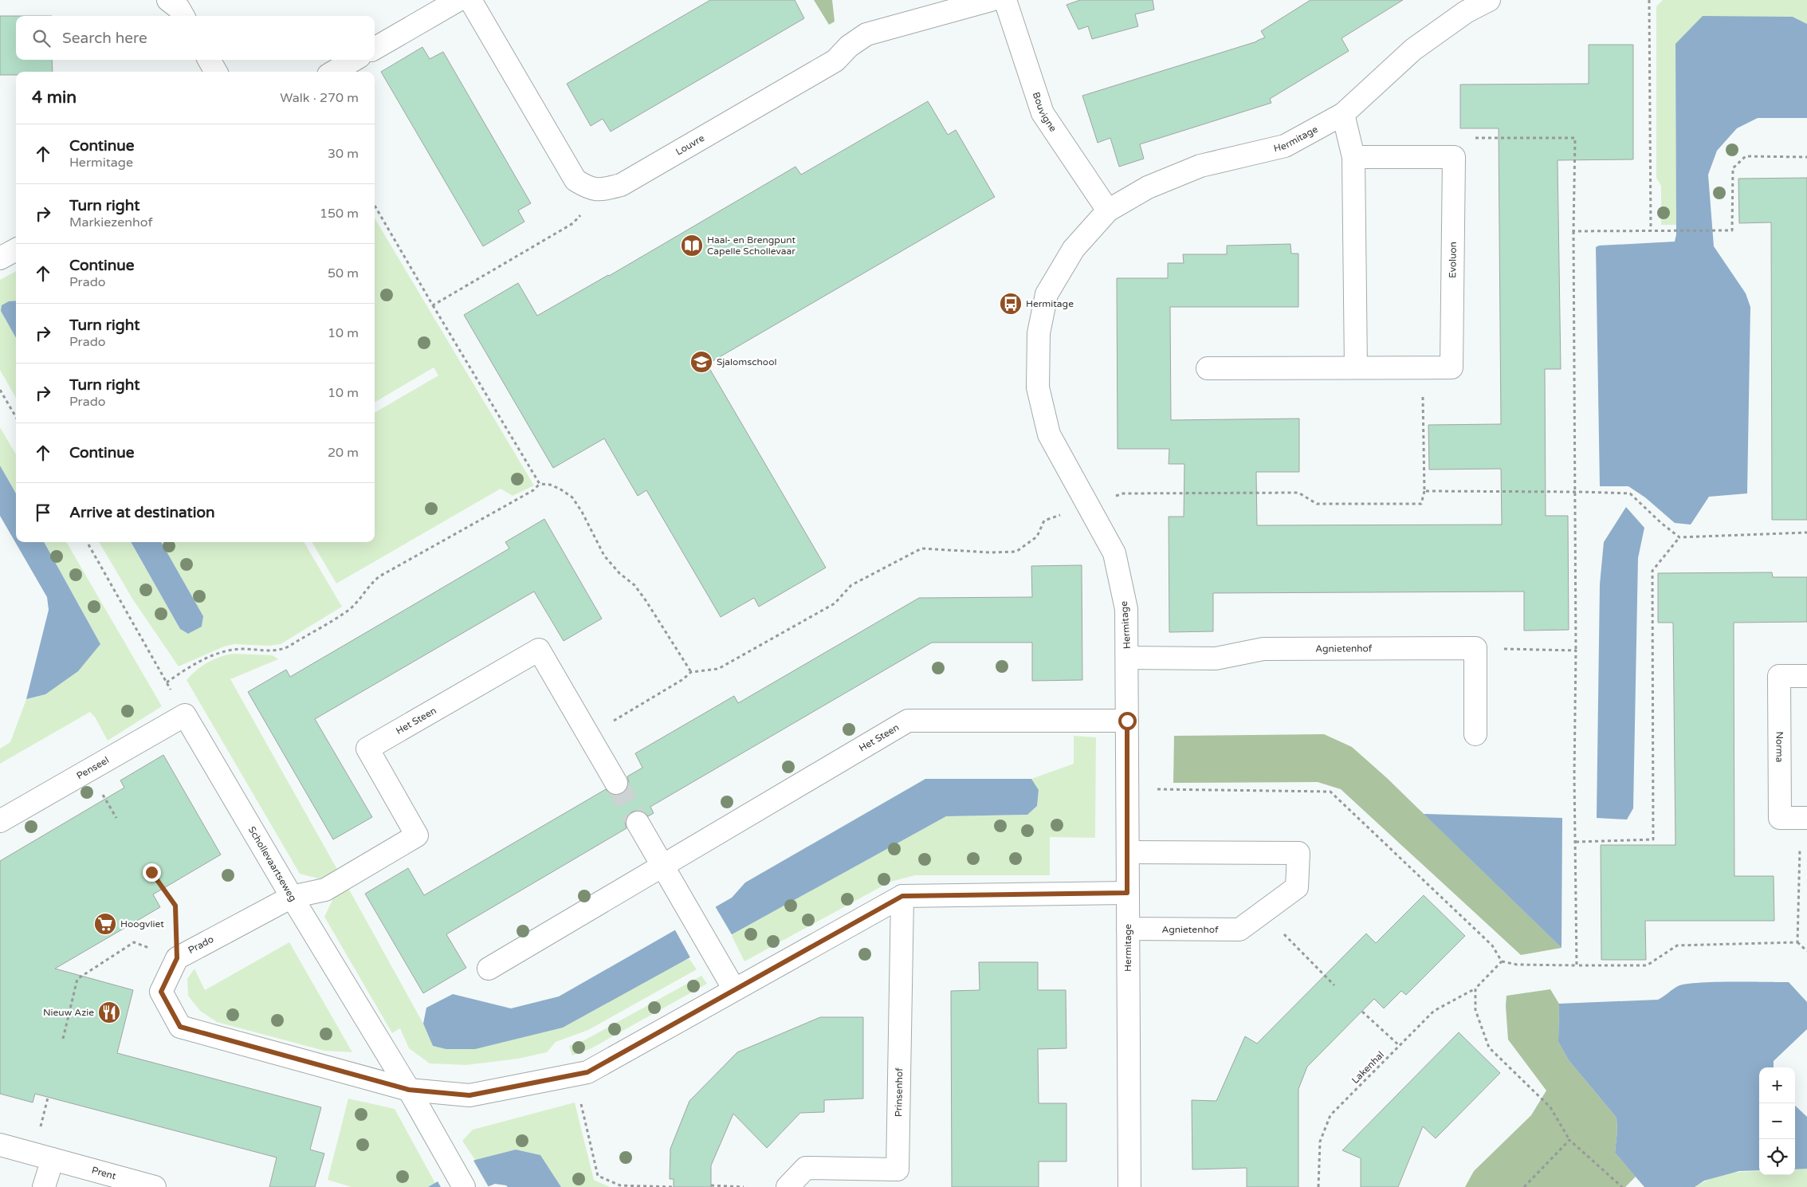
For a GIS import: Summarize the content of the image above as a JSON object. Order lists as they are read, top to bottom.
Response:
{
  "streets": {
    "street": [
      "Bouvigne",
      "Hermitage",
      "Louvre",
      "Evoluon",
      "Agnietenhof",
      "Het Steen",
      "Norma",
      "Penseel",
      "Schollevaartseweg",
      "Prado",
      "Prinsenhof",
      "Prent"
    ],
    "path": ["Lakenhal"]
  },
  "crossings": [
    ["Bouvigne", "Hermitage"],
    ["Hermitage", "Agnietenhof"],
    ["Hermitage", "Het Steen"],
    ["Het Steen", "Schollevaartseweg"],
    ["Het Steen", "Prado"],
    ["Penseel", "Schollevaartseweg"],
    ["Schollevaartseweg", "Prado"]
  ],
  "places": {
    "library": ["Haal- en Brengpunt Capelle Schollevaar"],
    "bus stop": ["Hermitage"],
    "school or university": ["Sjalomschool"],
    "supermarket": ["Hoogvliet"],
    "restaurant": ["Nieuw Azie"]
  },
  "page": {
    "search": "Search here",
    "heading": ["4 min", "Walk · 270 m"],
    "list": [
      ["Continue", "Hermitage", "30 m"],
      ["Turn right", "Markiezenhof", "150 m"],
      ["Continue", "Prado", "50 m"],
      ["Turn right", "Prado", "10 m"],
      ["Turn right", "Prado", "10 m"],
      ["Continue", "20 m"],
      "Arrive at destination"
    ],
    "map_buttons": ["+", "−"]
  }
}
